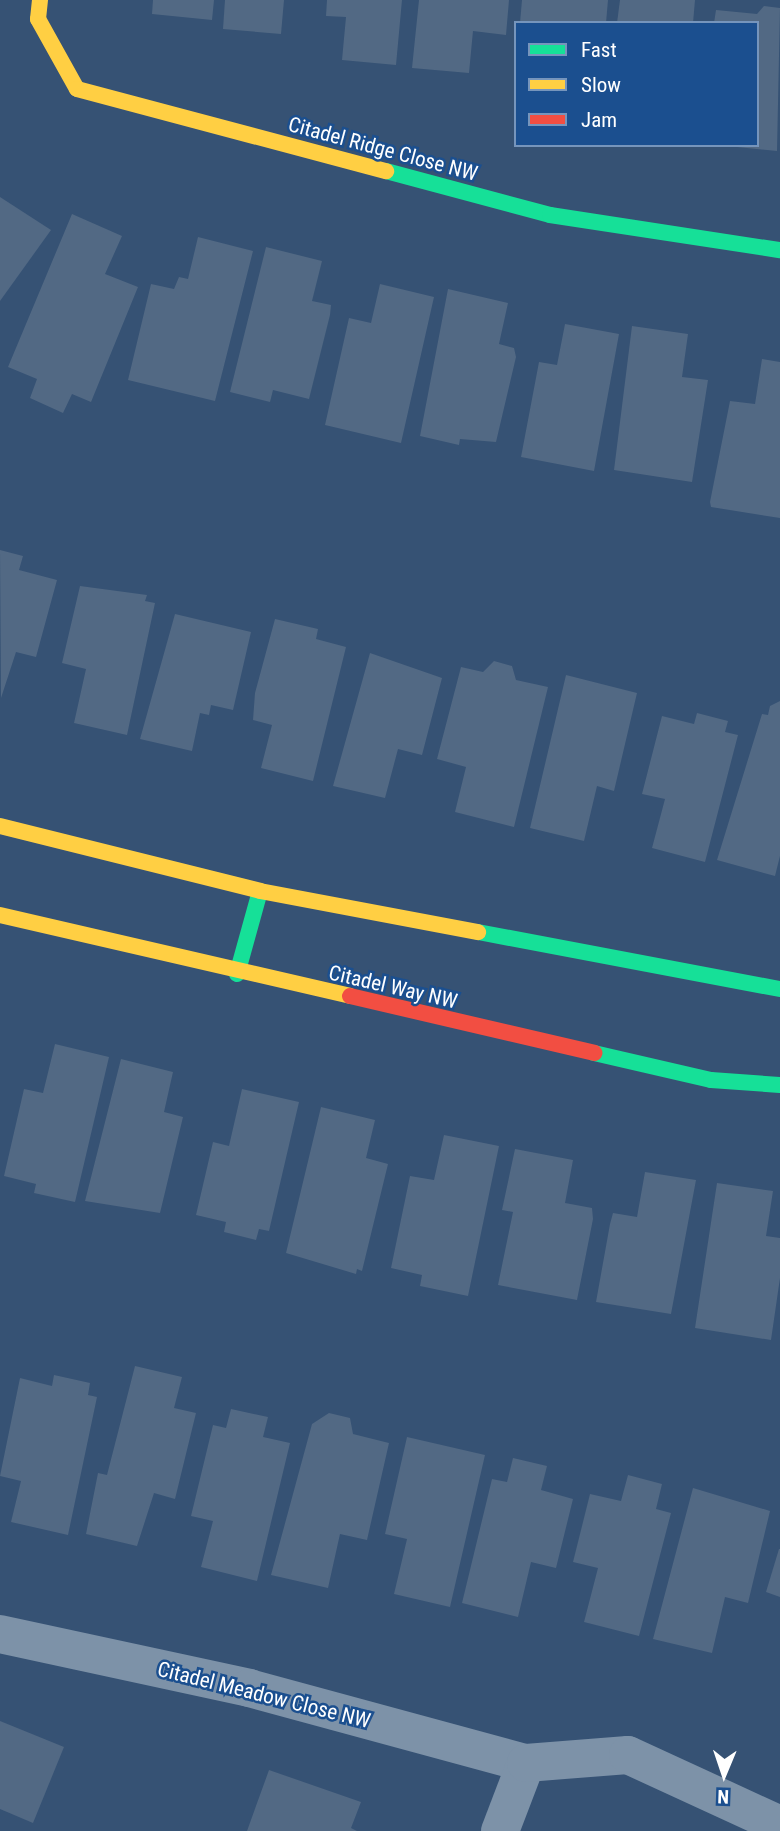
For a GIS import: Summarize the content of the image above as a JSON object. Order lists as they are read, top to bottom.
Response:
{
  "streets": {
    "street": ["Citadel Ridge Close NW", "Citadel Way NW", "Citadel Meadow Close NW"]
  },
  "legend": ["Fast", "Slow", "Jam"],
  "north": "bottom"
}
